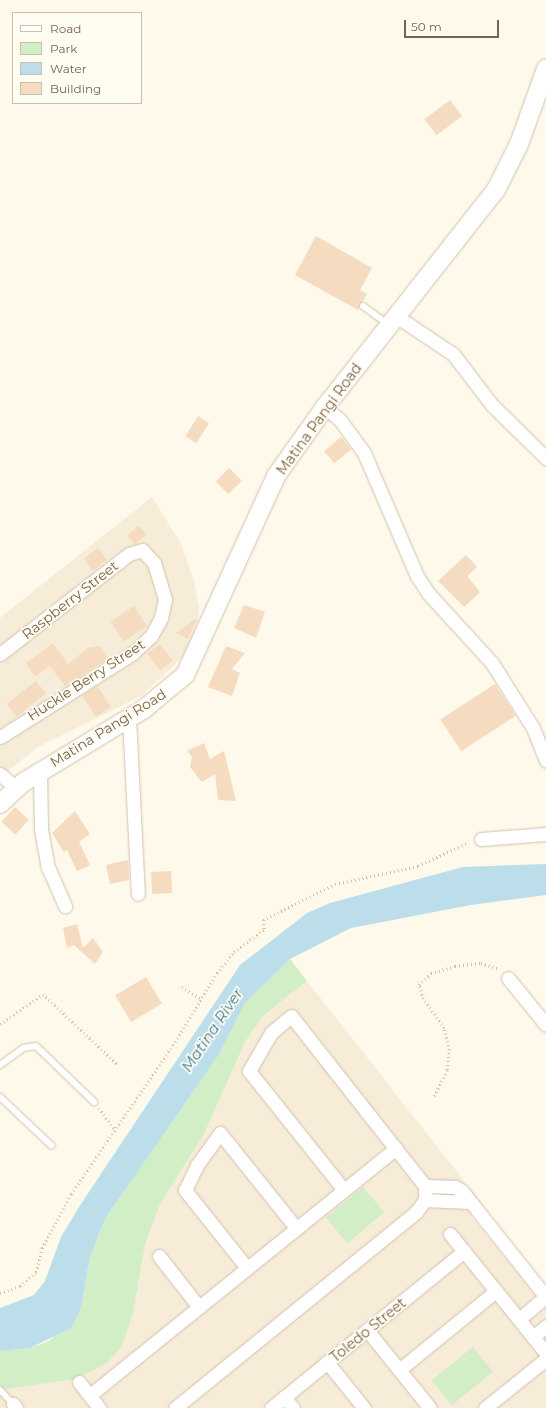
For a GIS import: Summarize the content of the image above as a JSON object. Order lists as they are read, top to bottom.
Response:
{
  "streets": {
    "street": [
      "Matina Pangi Road",
      "Raspberry Street",
      "Huckle Berry Street",
      "Toledo Street"
    ]
  },
  "crossings": [
    ["Raspberry Street", "Huckle Berry Street"]
  ],
  "water": ["Matina River"],
  "legend": [
    "Road",
    "Park",
    "Water",
    "Building"
  ],
  "scale_bar": "50 m"
}
